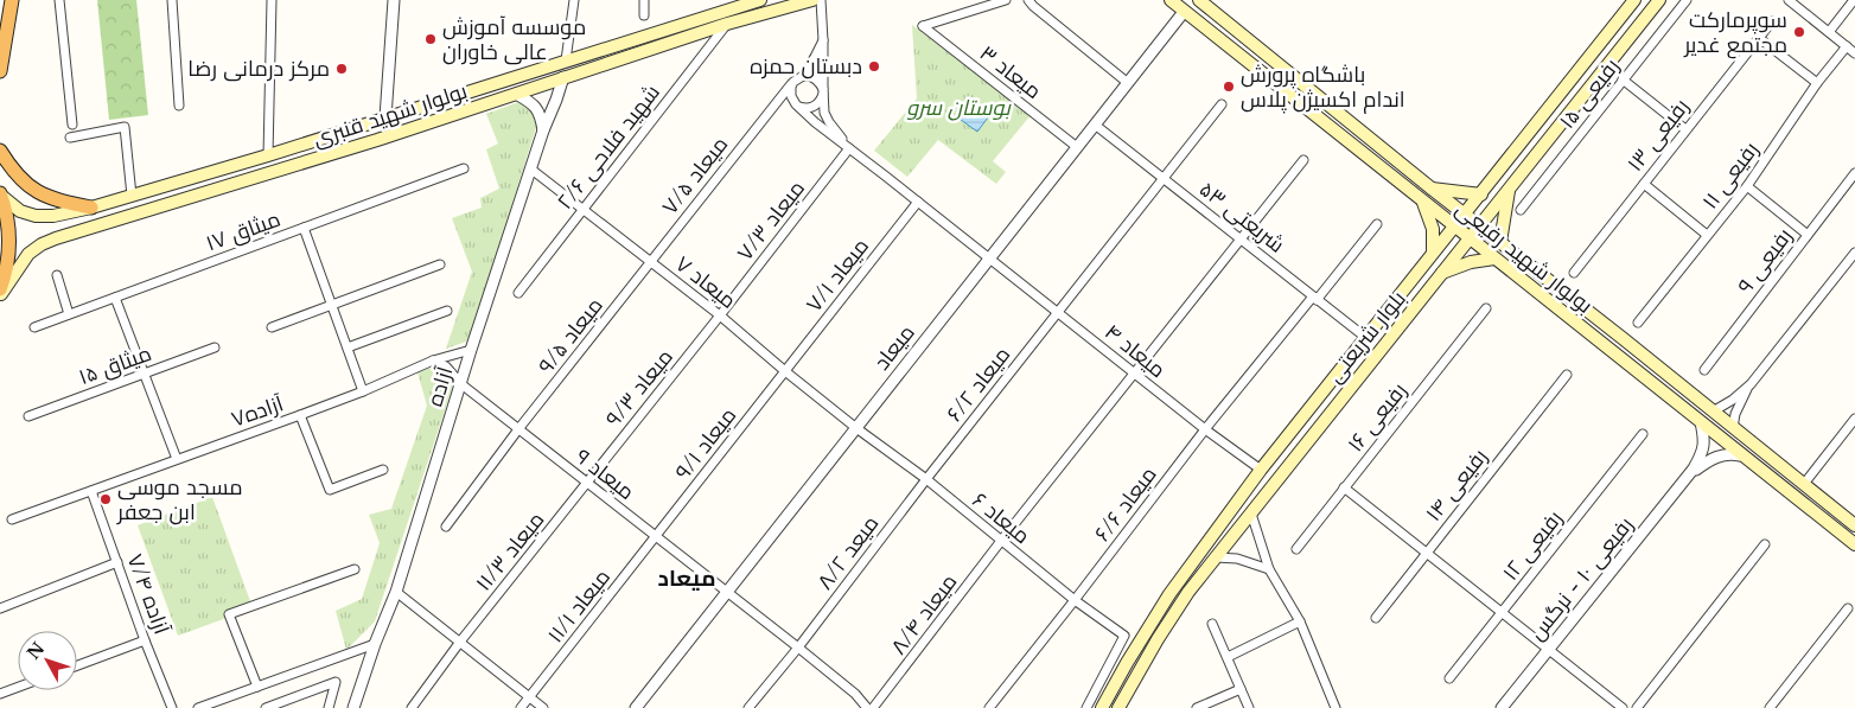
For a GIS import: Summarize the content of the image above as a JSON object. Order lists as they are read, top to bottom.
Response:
{
  "streets": {
    "main road": ["بولوار شهید قنبری", "بولوار شهید رفیعی", "بلوار شریعتی"],
    "street": [
      "میعاد ۳",
      "رفیعی ۱۵",
      "رفیعی ۱۳",
      "شهید فلاحی ۲/۶",
      "میعاد ۷/۵",
      "رفیعی ۱۱",
      "شریعتی ۵۳",
      "میعاد ۷/۳",
      "میثاق ۱۷",
      "رفیعی ۹",
      "میعاد ۷/۱",
      "میعاد ۷",
      "میعاد ۹/۵",
      "میعاد",
      "میعاد ۴",
      "میثاق ۱۵",
      "میعاد ۶/۲",
      "آزاده",
      "میعاد ۹/۳",
      "آزاده۷",
      "رفیعی ۱۶",
      "میعاد ۹/۱",
      "میعاد ۹",
      "رفیعی ۱۴",
      "میعاد ۶/۶",
      "میعاد ۶",
      "رفیعی ۱۲",
      "میعاد ۱۱/۳",
      "میعد ۸/۲",
      "رفیعی ۱۰ - نرگس",
      "آزاده ۷/۴",
      "میعاد ۱۱/۱",
      "میعاد ۸/۴"
    ]
  },
  "crossings": [
    ["میعاد ۳", "میعاد"],
    ["بولوار شهید قنبری", "شهید فلاحی ۲/۶"],
    ["بولوار شهید قنبری", "آزاده"],
    ["شهید فلاحی ۲/۶", "میعاد ۷"],
    ["میعاد ۷/۵", "میعاد ۷"],
    ["میعاد ۷/۵", "میعاد ۹/۵"],
    ["شریعتی ۵۳", "بلوار شریعتی"],
    ["شریعتی ۵۳", "میعاد"],
    ["شریعتی ۵۳", "میعاد ۶/۲"],
    ["شریعتی ۵۳", "میعاد ۶/۶"],
    ["شریعتی ۵۳", "میعاد ۸/۴"],
    ["میعاد ۷/۳", "میعاد ۷"],
    ["میعاد ۷/۳", "میعاد ۴"],
    ["میعاد ۷/۳", "میعاد ۹/۳"],
    ["بولوار شهید رفیعی", "بلوار شریعتی"],
    ["بولوار شهید رفیعی", "میعاد"],
    ["میعاد ۷/۱", "میعاد ۷"],
    ["میعاد ۷/۱", "میعاد ۴"],
    ["میعاد ۷/۱", "میعاد ۹/۱"],
    ["میعاد ۷", "میعاد ۹/۵"],
    ["میعاد ۷", "میعاد"],
    ["میعاد ۷", "آزاده"],
    ["میعاد ۷", "میعاد ۹/۳"],
    ["میعاد ۷", "میعاد ۹/۱"],
    ["میعاد ۷", "میعاد ۶"],
    ["میعاد ۹/۵", "میعاد ۹"],
    ["بلوار شریعتی", "میعاد ۴"],
    ["میعاد", "میعاد ۴"],
    ["میعاد", "میعاد ۹"],
    ["میعاد", "میعاد ۶"],
    ["میعاد ۴", "میعاد ۶/۲"],
    ["میعاد ۴", "میعاد ۶/۶"],
    ["میعاد ۴", "میعاد ۸/۴"],
    ["میعاد ۶/۲", "میعاد ۶"],
    ["میعاد ۶/۲", "میعد ۸/۲"],
    ["آزاده", "آزاده۷"],
    ["آزاده", "میعاد ۹"],
    ["میعاد ۹/۳", "میعاد ۹"],
    ["میعاد ۹/۳", "میعاد ۱۱/۳"],
    ["آزاده۷", "میعاد ۹"],
    ["آزاده۷", "آزاده ۷/۴"],
    ["میعاد ۹/۱", "میعاد ۹"],
    ["میعاد ۹/۱", "میعاد ۱۱/۱"],
    ["میعاد ۹", "میعاد ۱۱/۳"],
    ["میعاد ۹", "میعد ۸/۲"],
    ["میعاد ۹", "میعاد ۱۱/۱"],
    ["میعاد ۶/۶", "میعاد ۶"],
    ["میعاد ۶", "میعد ۸/۲"],
    ["میعاد ۶", "میعاد ۸/۴"]
  ],
  "districts": ["میعاد"],
  "parks": ["بوستان سرو"],
  "places": [
    "سوپرمارکت مجتمع غدیر",
    "موسسه آموزش عالی خاوران",
    "دبستان حمزه",
    "مرکز درمانی رضا",
    "باشگاه پرورش اندام اکسیژن پلاس",
    "مسجد موسی ابن جعفر"
  ],
  "north": "top left"
}
